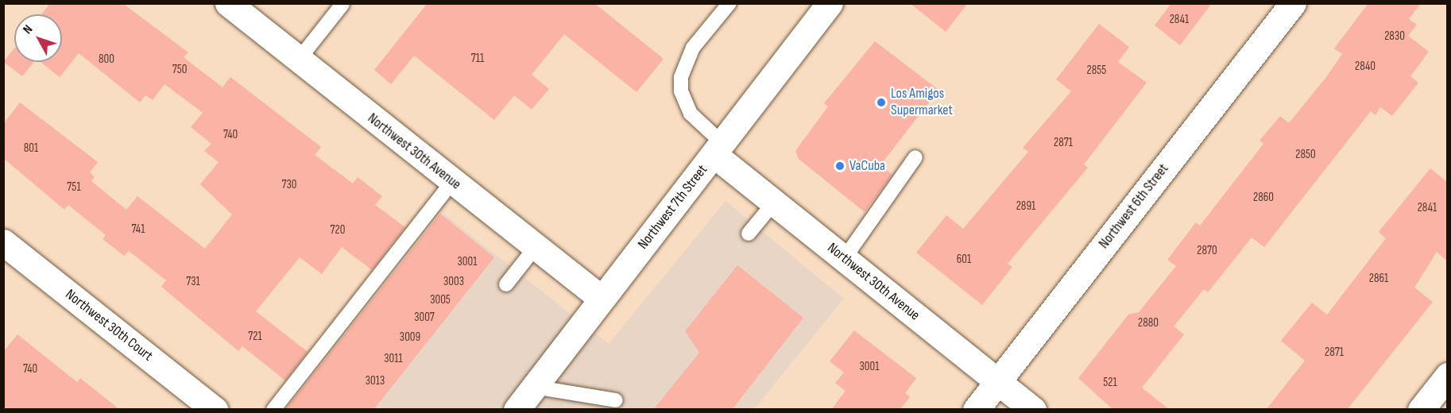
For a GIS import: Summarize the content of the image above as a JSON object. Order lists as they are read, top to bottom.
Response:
{
  "streets": {
    "street": [
      "Northwest 30th Avenue",
      "Northwest 6th Street",
      "Northwest 7th Street",
      "Northwest 30th Court"
    ]
  },
  "crossings": [
    ["Northwest 30th Avenue", "Northwest 6th Street"],
    ["Northwest 30th Avenue", "Northwest 7th Street"]
  ],
  "places": ["Los Amigos Supermarket", "VaCuba"],
  "house_numbers": [
    "2841",
    "2830",
    "711",
    "800",
    "2840",
    "750",
    "2855",
    "740",
    "2871",
    "801",
    "2850",
    "730",
    "751",
    "2860",
    "2891",
    "2841",
    "741",
    "720",
    "2870",
    "601",
    "3001",
    "2861",
    "731",
    "3003",
    "3005",
    "3007",
    "2880",
    "721",
    "3009",
    "2871",
    "3011",
    "3001",
    "740",
    "3013",
    "521"
  ],
  "north": "top left"
}
